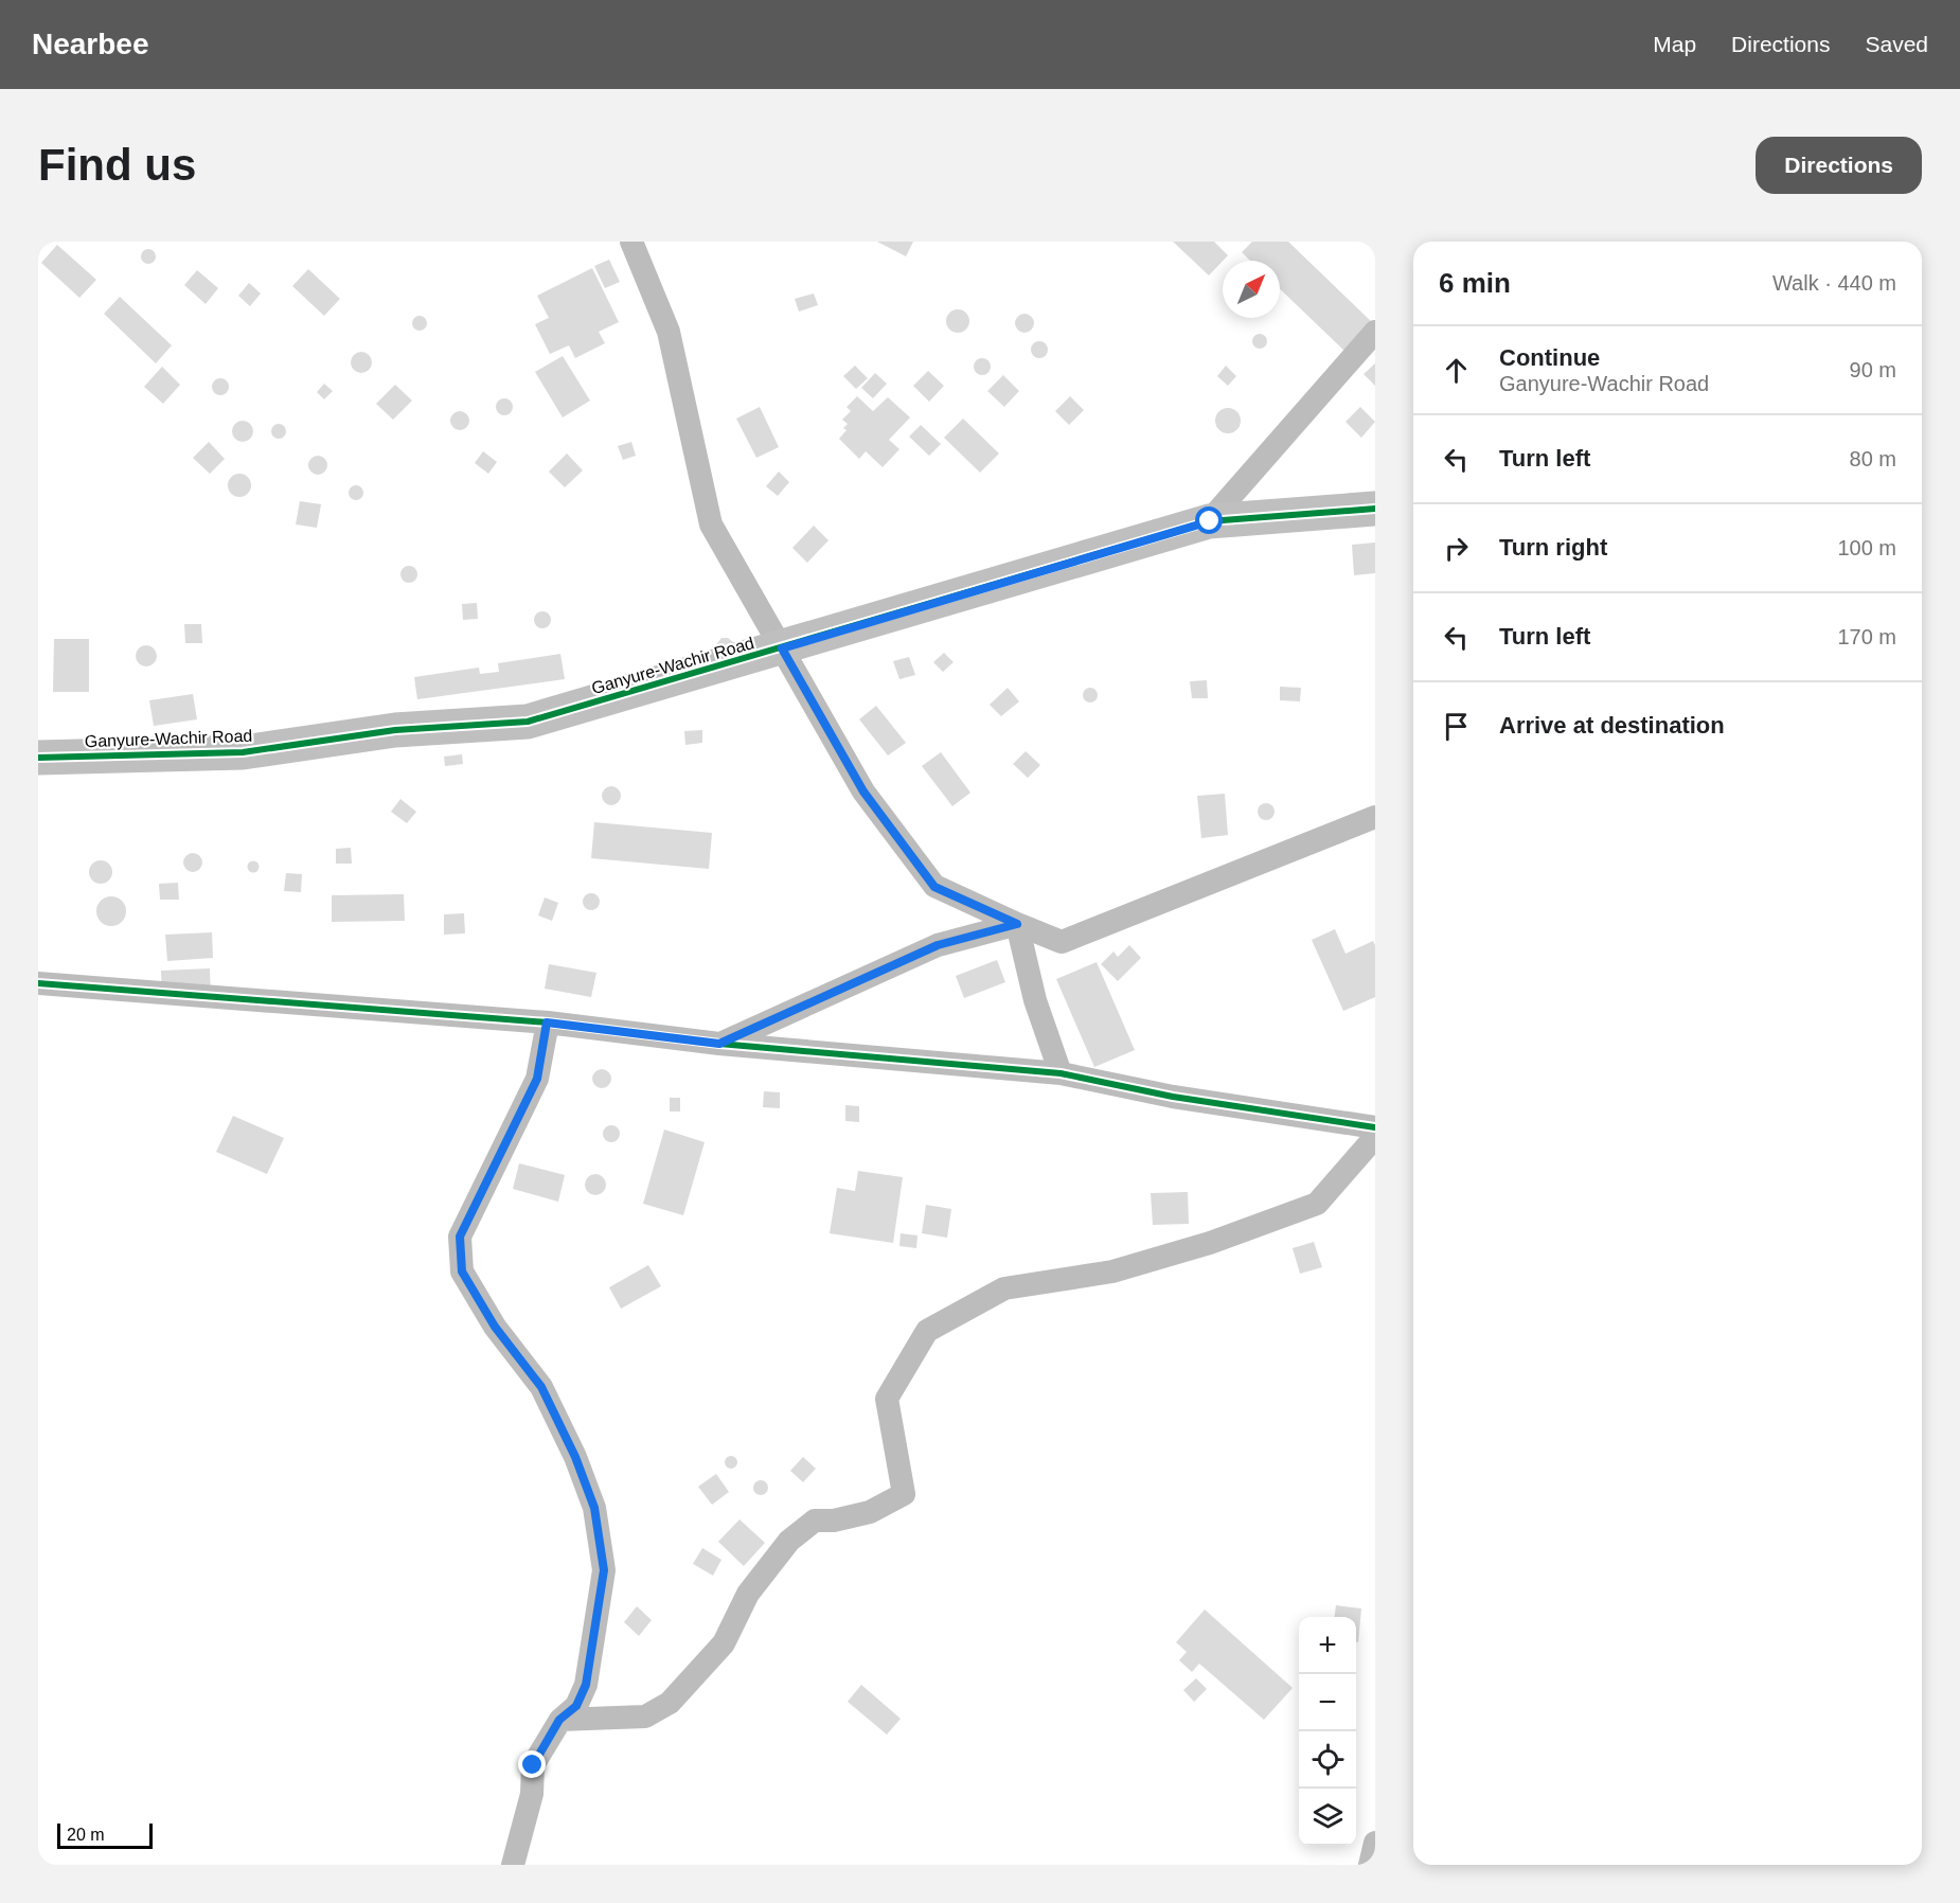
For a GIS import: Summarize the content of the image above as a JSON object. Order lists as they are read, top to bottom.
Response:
{
  "streets": {
    "street": ["Ganyure-Wachir Road"]
  },
  "scale_bar": "20 m",
  "north": "top right",
  "page": {
    "header": "Nearbee",
    "nav": ["Map", "Directions", "Saved"],
    "buttons": "Directions",
    "title": "Find us",
    "heading": ["6 min", "Walk · 440 m"],
    "list": [
      ["Continue", "Ganyure-Wachir Road", "90 m"],
      ["Turn left", "80 m"],
      ["Turn right", "100 m"],
      ["Turn left", "170 m"],
      "Arrive at destination"
    ],
    "map_buttons": ["+", "−"],
    "scale": "20 m"
  }
}
